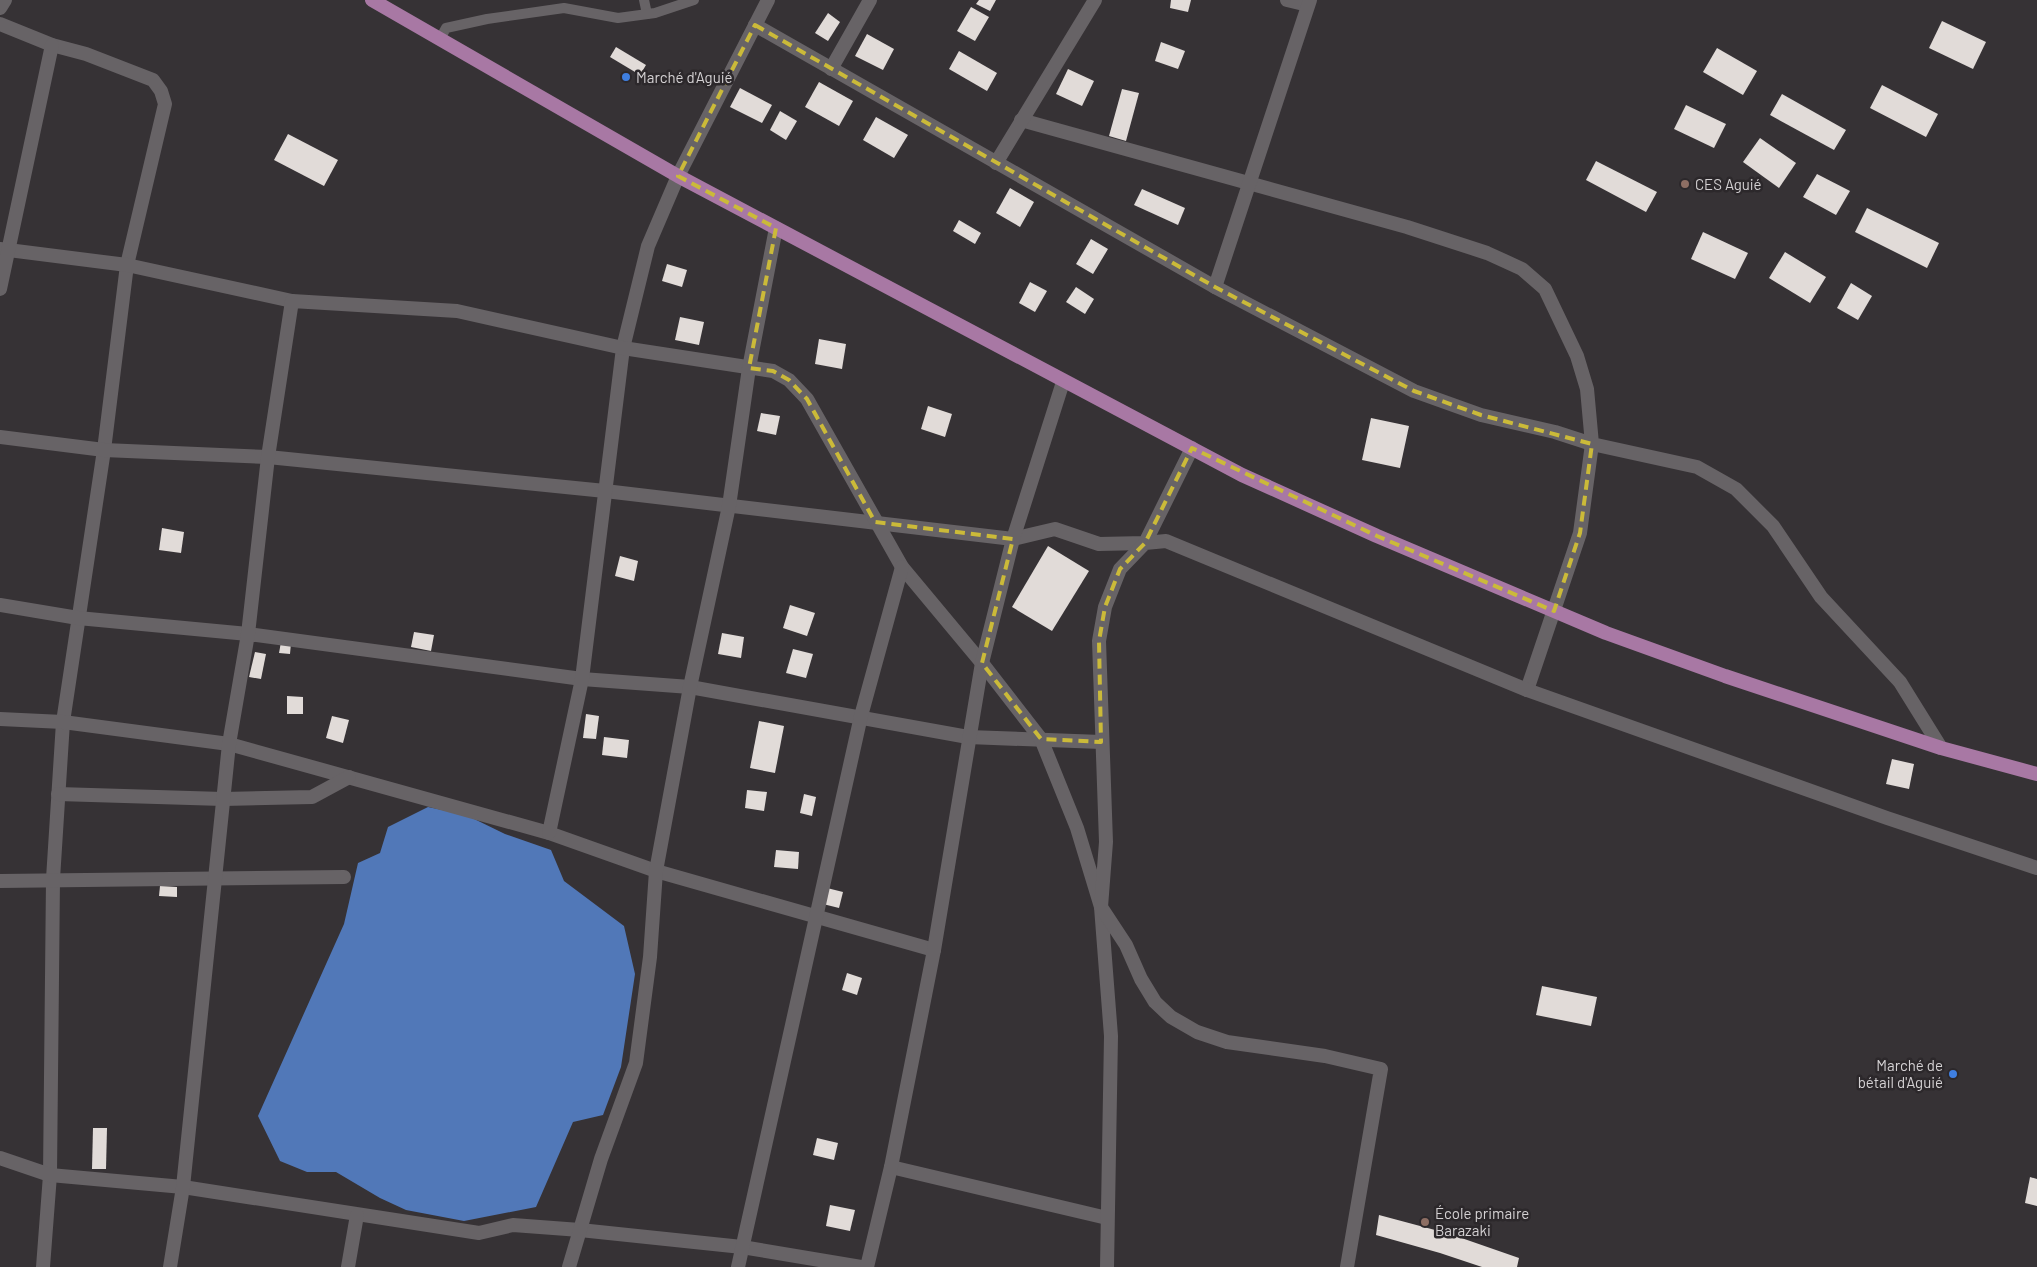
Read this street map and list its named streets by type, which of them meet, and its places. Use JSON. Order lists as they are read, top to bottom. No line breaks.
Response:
{"places":["Marché d'Aguié","CES Aguié","Marché de bétail d'Aguié","École primaire Barazaki"]}
